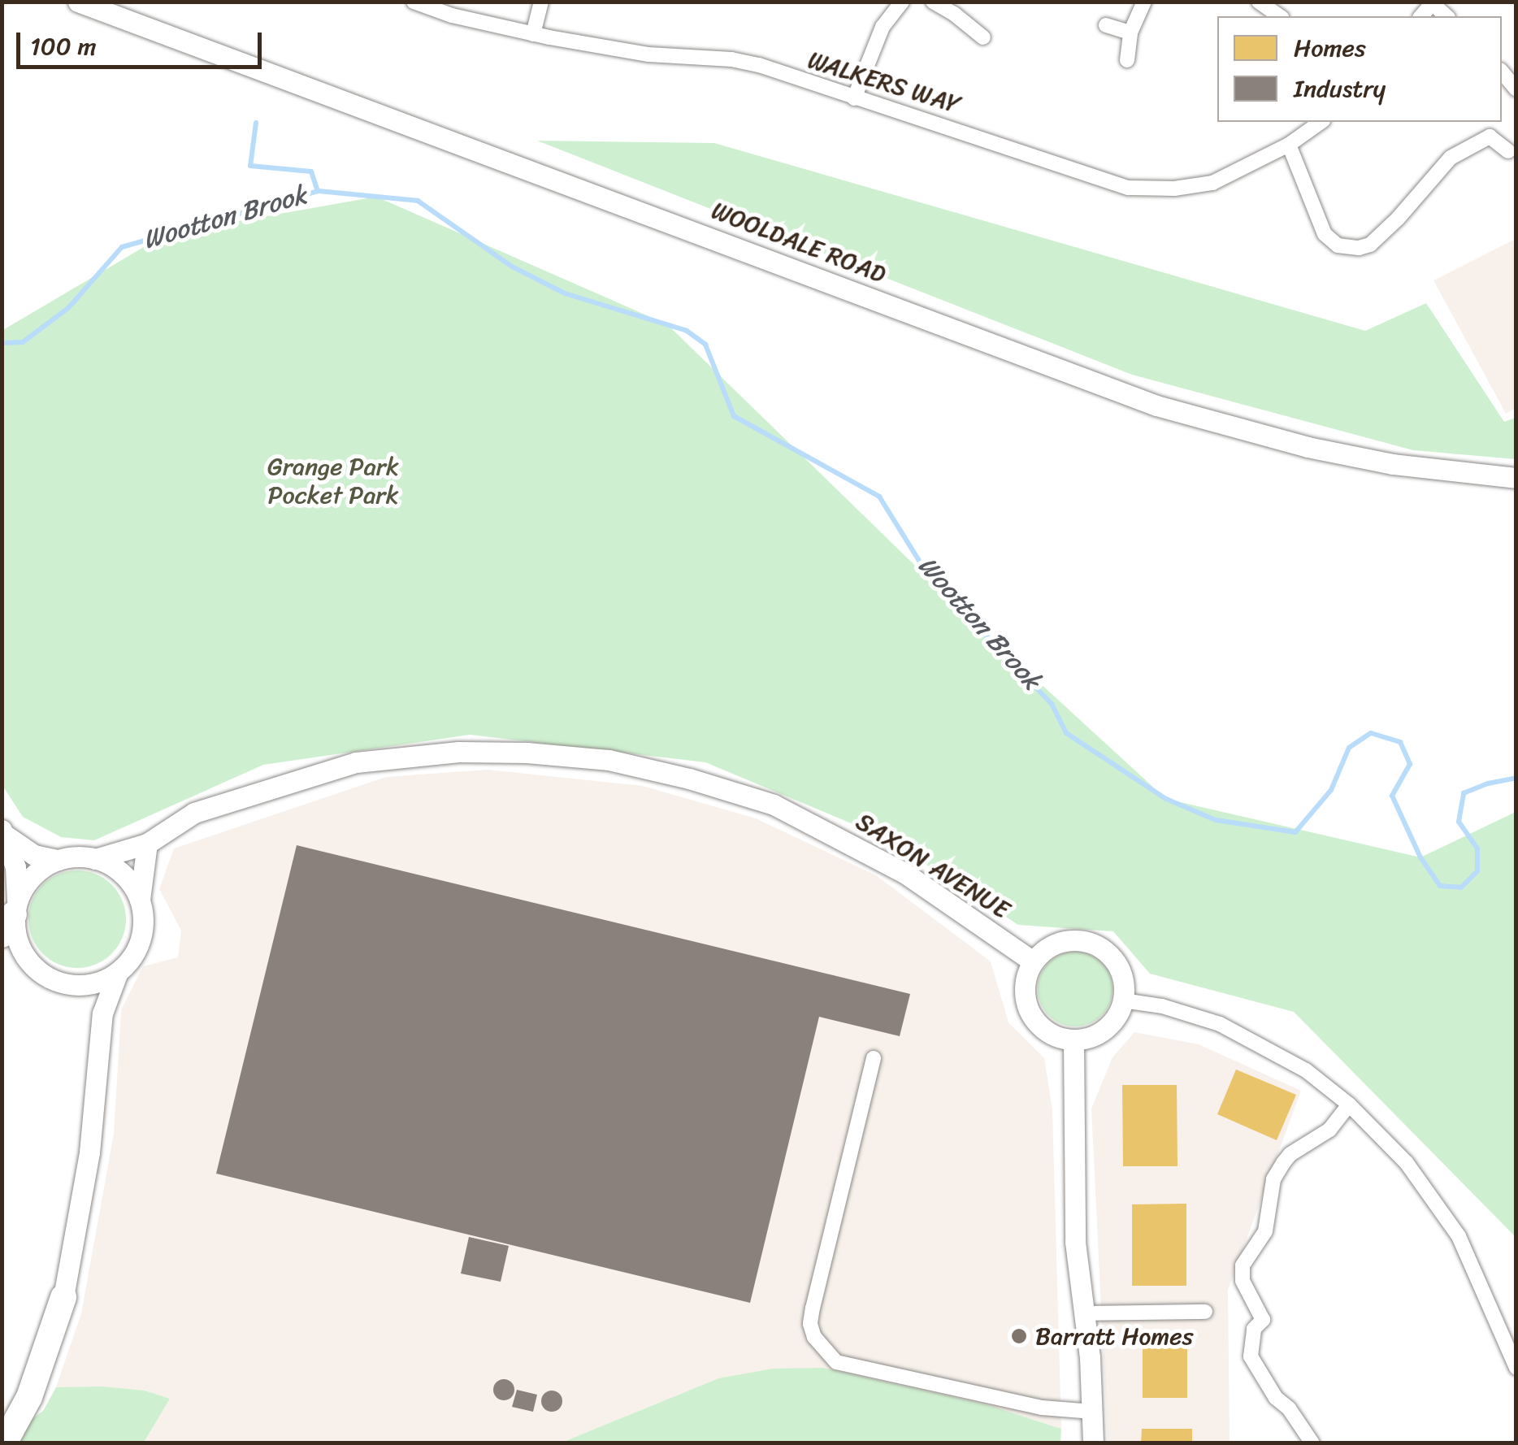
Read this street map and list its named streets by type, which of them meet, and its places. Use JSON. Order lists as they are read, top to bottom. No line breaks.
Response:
{"streets":{"street":["WALKERS WAY","WOOLDALE ROAD","SAXON AVENUE"]},"water":["Wootton Brook"],"parks":["Grange Park Pocket Park"],"places":["Barratt Homes"],"legend":["Homes","Industry"],"scale_bar":"100 m"}
